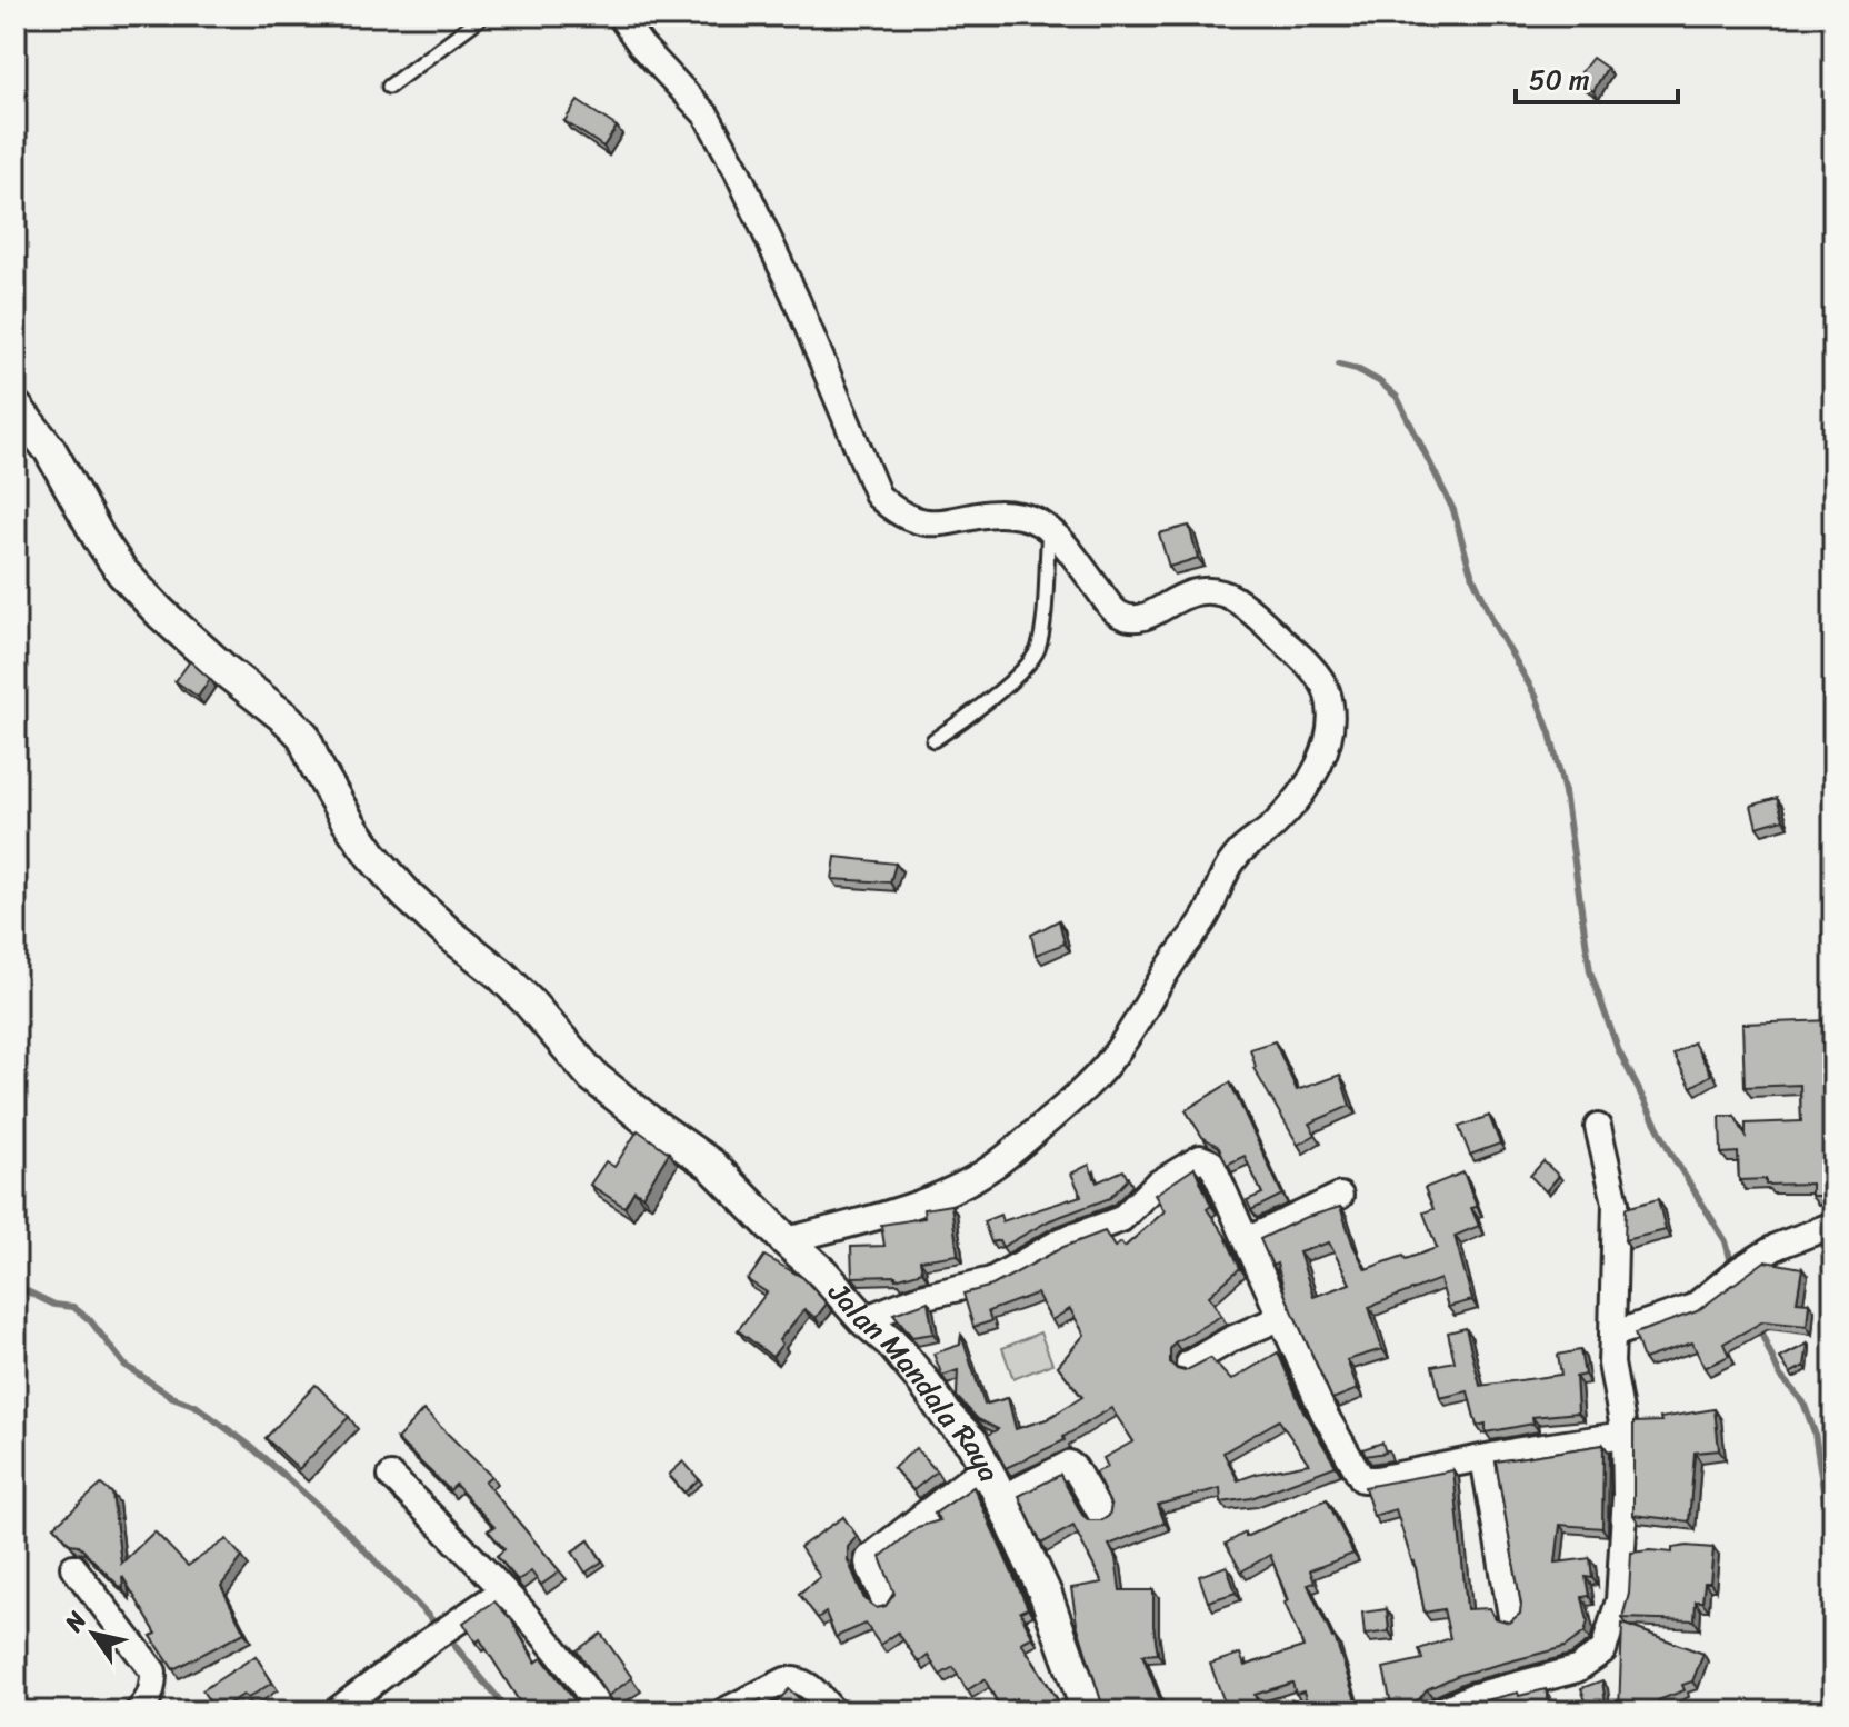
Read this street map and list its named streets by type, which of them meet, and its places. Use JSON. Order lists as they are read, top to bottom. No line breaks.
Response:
{"streets":{"street":["Jalan Mandala Raya"]},"scale_bar":"50 m","north":"top left"}
